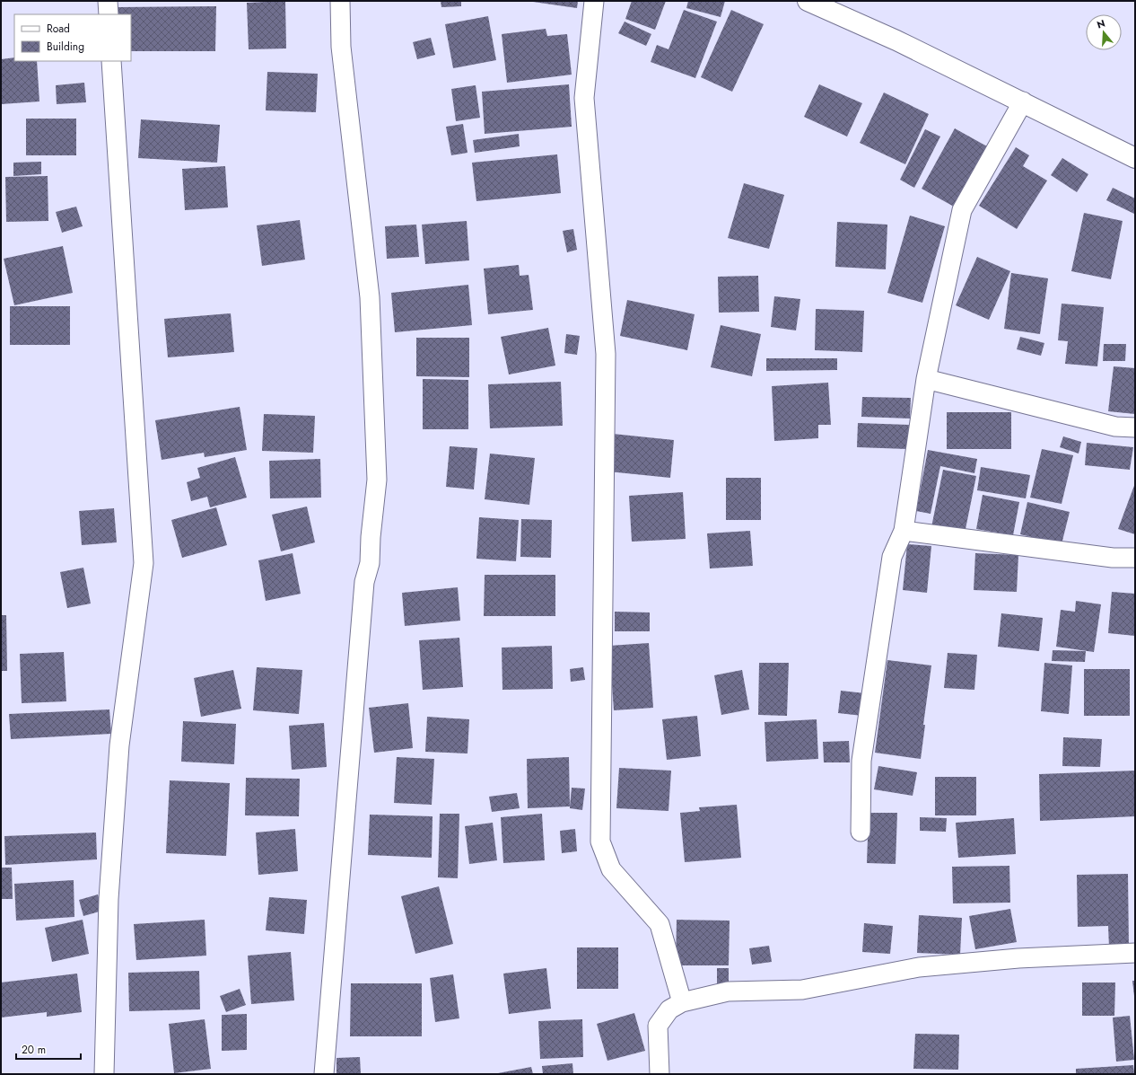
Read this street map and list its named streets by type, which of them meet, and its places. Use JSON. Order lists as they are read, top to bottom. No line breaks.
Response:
{"legend":["Road","Building"],"scale_bar":"20 m","north":"top"}
